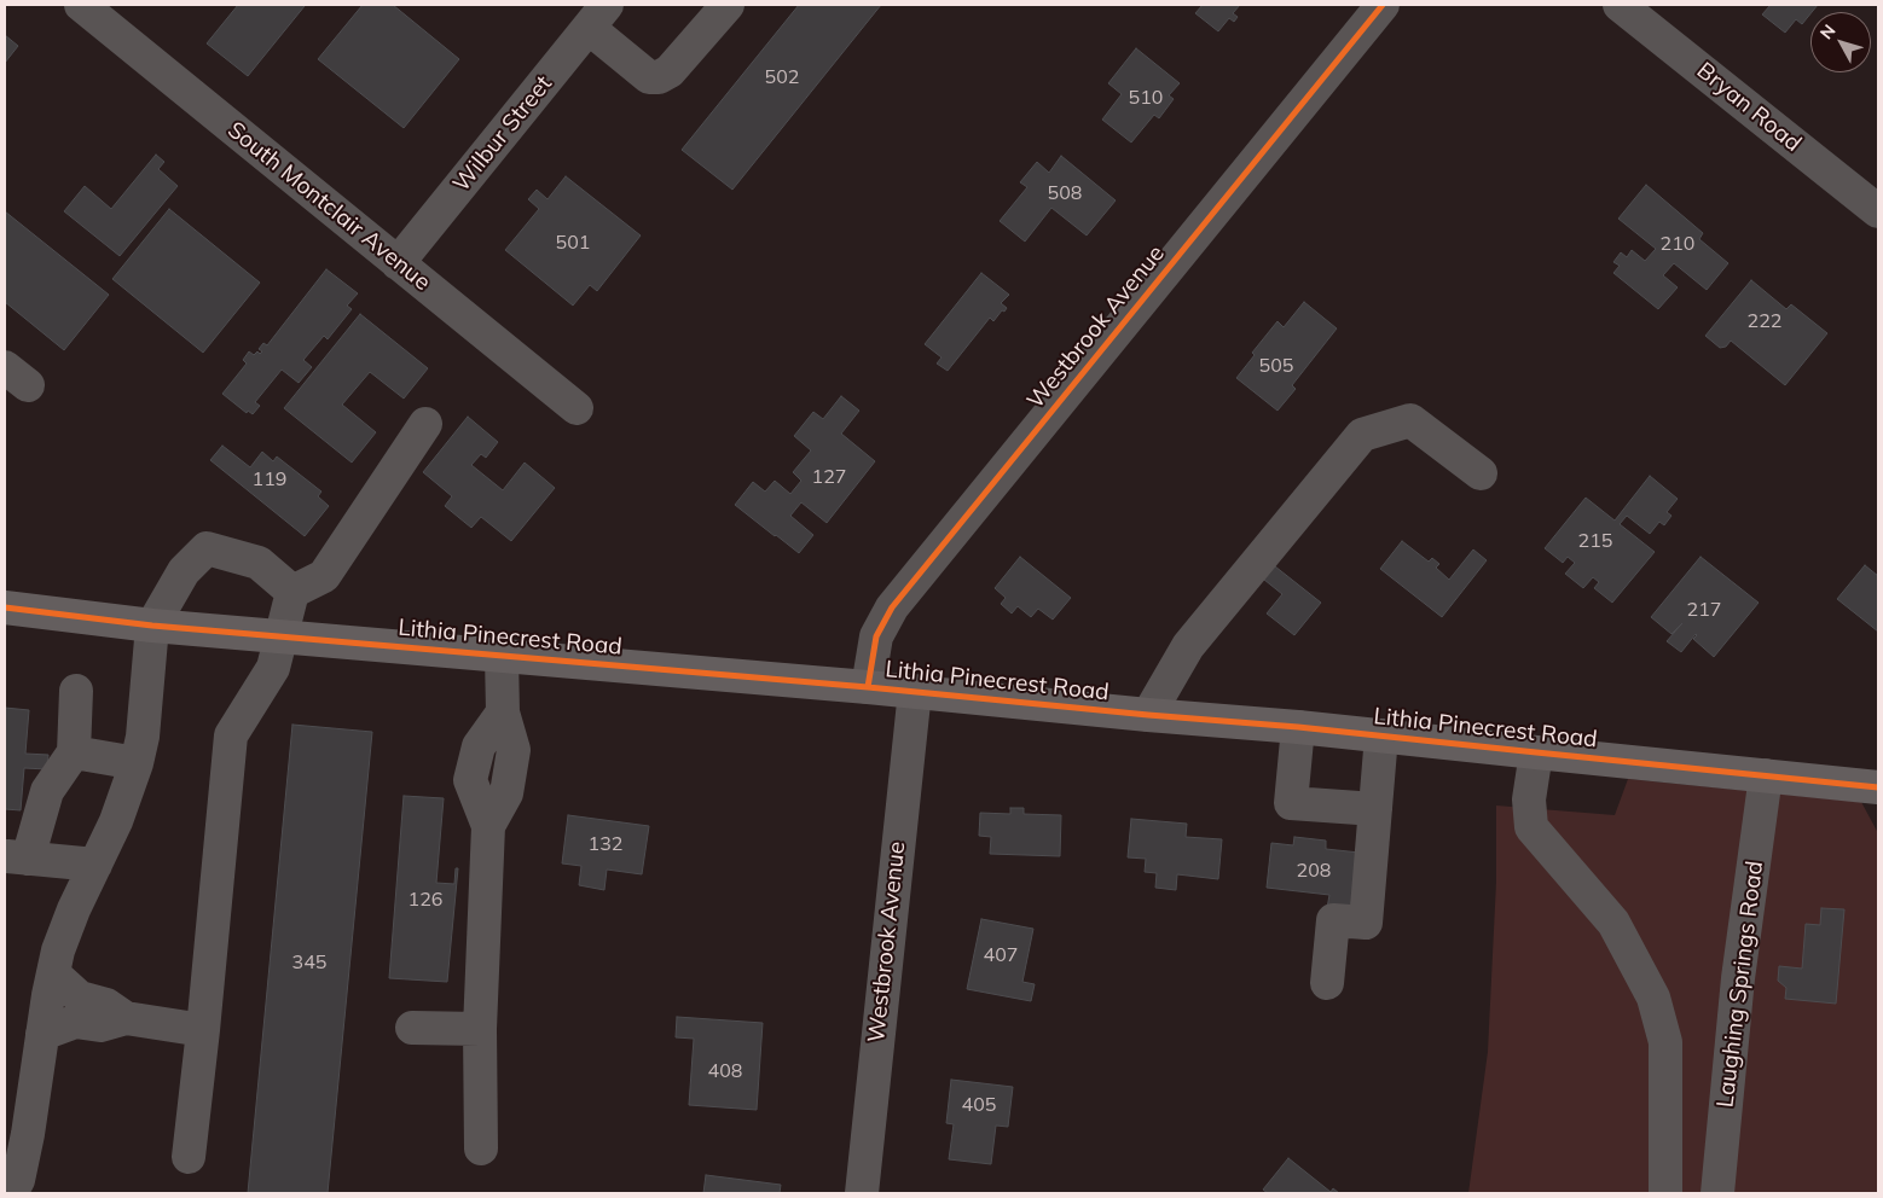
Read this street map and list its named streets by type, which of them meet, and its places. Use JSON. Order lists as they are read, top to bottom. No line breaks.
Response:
{"streets":{"main road":["Lithia Pinecrest Road"],"street":["Bryan Road","Wilbur Street","South Montclair Avenue","Westbrook Avenue","Laughing Springs Road"]},"crossings":[["Wilbur Street","South Montclair Avenue"],["Westbrook Avenue","Lithia Pinecrest Road"],["Lithia Pinecrest Road","Laughing Springs Road"]],"house_numbers":["502","510","508","501","210","222","505","127","119","215","217","132","208","126","407","345","408","405"],"north":"top left"}
